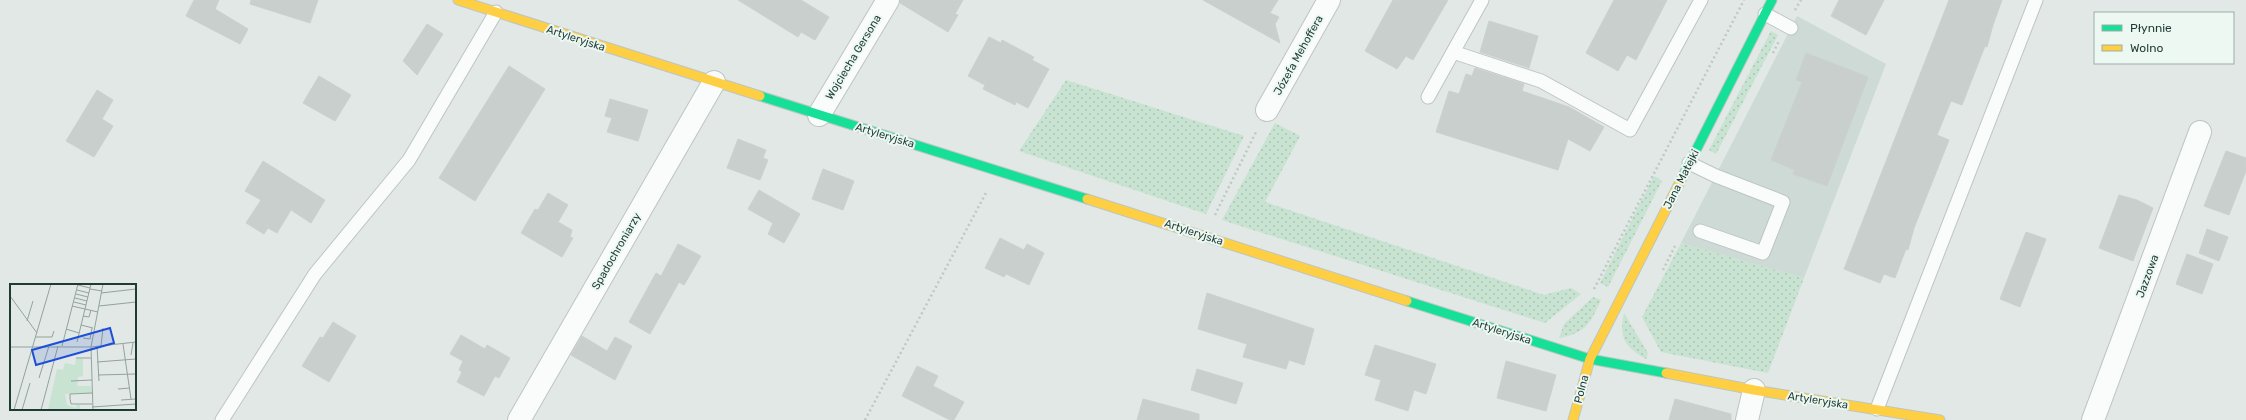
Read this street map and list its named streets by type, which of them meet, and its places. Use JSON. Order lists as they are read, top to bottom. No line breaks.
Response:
{"streets":{"street":["Artyleryjska","Józefa Mehoffera","Wojciecha Gersona","Jana Matejki","Spadochroniarzy","Jazzowa","Polna"]},"crossings":[["Artyleryjska","Wojciecha Gersona"],["Artyleryjska","Jana Matejki"],["Artyleryjska","Spadochroniarzy"],["Artyleryjska","Polna"],["Jana Matejki","Polna"]],"legend":["Płynnie","Wolno"]}
